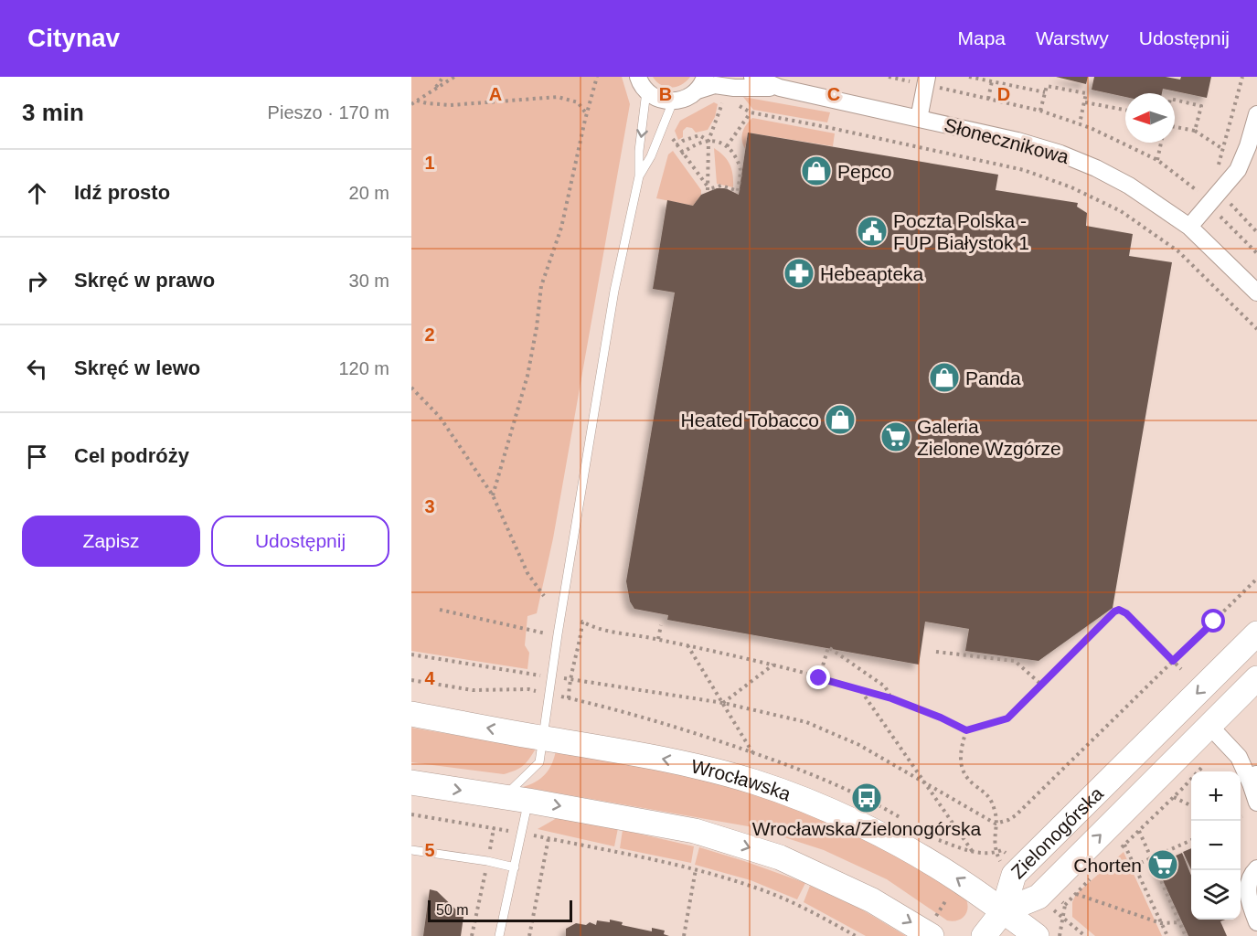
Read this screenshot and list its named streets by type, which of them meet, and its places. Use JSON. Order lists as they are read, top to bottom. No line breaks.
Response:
{"streets":{"main road":["Wrocławska","Zielonogórska"],"street":["Słonecznikowa"]},"crossings":[["Wrocławska","Zielonogórska"]],"places":{"shop":["Pepco","Panda","Heated Tobacco"],"public building":["Poczta Polska - FUP Białystok 1"],"pharmacy":["Hebeapteka"],"supermarket":["Galeria Zielone Wzgórze","Chorten"],"bus stop":["Wrocławska/Zielonogórska"]},"scale_bar":"50 m","north":"left","page":{"header":"Citynav","nav":["Mapa","Warstwy","Udostępnij"],"heading":["3 min","Pieszo · 170 m"],"list":[["Idź prosto","20 m"],["Skręć w prawo","30 m"],["Skręć w lewo","120 m"],"Cel podróży"],"buttons":["Zapisz","Udostępnij"],"map_buttons":["+","−"],"scale":"50 m"},"grid":{"columns":["A","B","C","D"],"rows":["1","2","3","4","5"]}}
